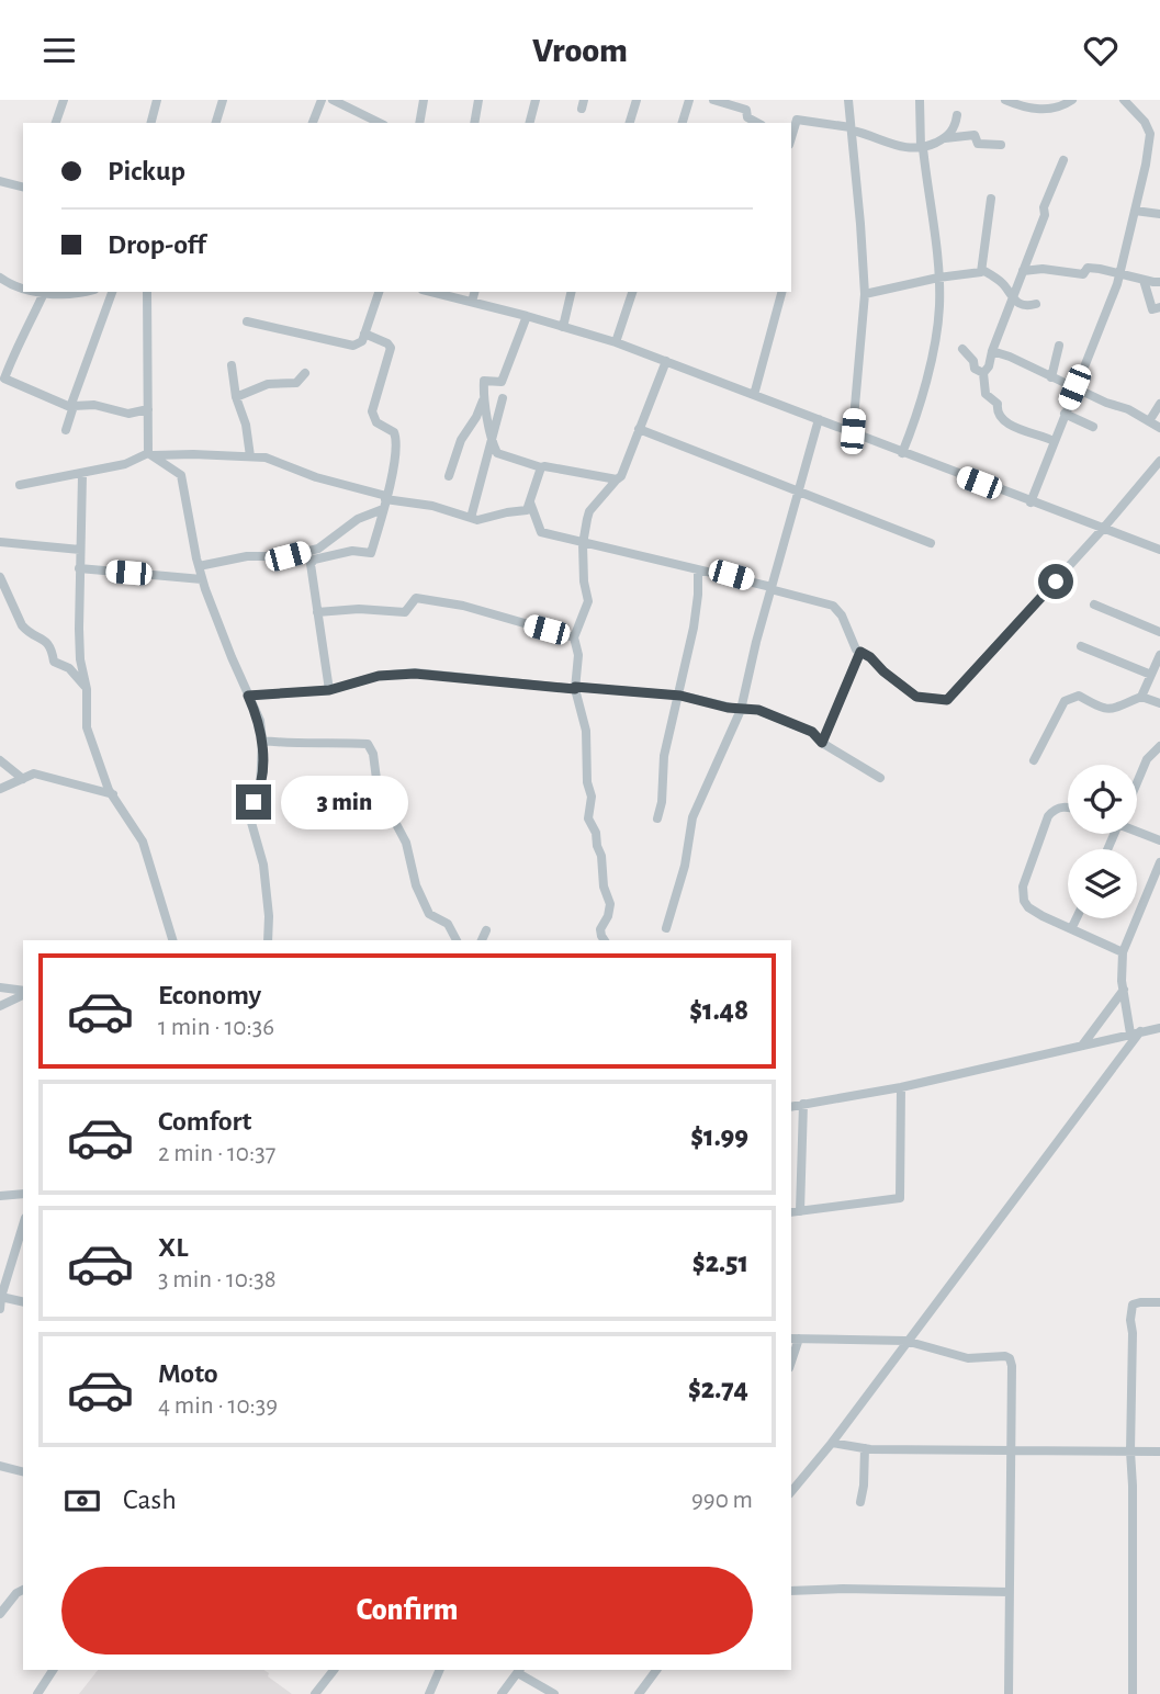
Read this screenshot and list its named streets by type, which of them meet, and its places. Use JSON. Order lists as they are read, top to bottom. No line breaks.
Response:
{"page":{"header":"Vroom","banner":["Pickup","Drop-off"],"bubble":"3 min","list":[{"name":"Economy","note":"1 min · 10:36","value":"$1.48"},{"name":"Comfort","note":"2 min · 10:37","value":"$1.99"},{"name":"XL","note":"3 min · 10:38","value":"$2.51"},{"name":"Moto","note":"4 min · 10:39","value":"$2.74"}],"pay":["Cash","990 m"],"buttons":"Confirm"}}
